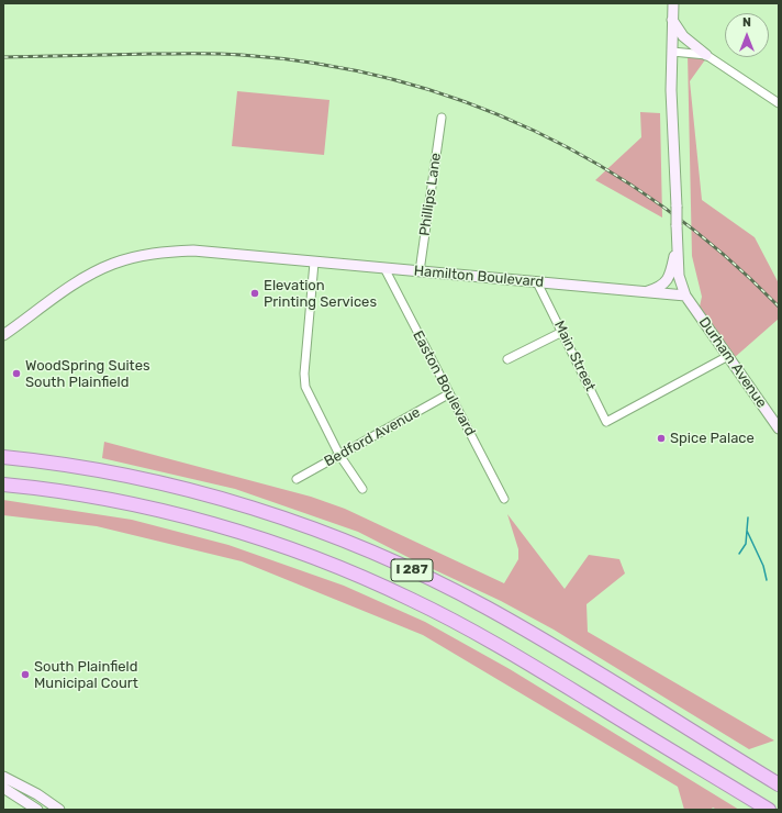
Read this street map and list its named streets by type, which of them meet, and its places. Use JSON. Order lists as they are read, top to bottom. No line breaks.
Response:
{"streets":{"highway":["I 287"],"street":["Phillips Lane","Hamilton Boulevard","Main Street","Durham Avenue","Easton Boulevard","Bedford Avenue"]},"crossings":[["Phillips Lane","Hamilton Boulevard"],["Hamilton Boulevard","Main Street"],["Hamilton Boulevard","Durham Avenue"],["Hamilton Boulevard","Easton Boulevard"],["Main Street","Durham Avenue"],["Easton Boulevard","Bedford Avenue"]],"places":["Elevation Printing Services","WoodSpring Suites South Plainfield","Spice Palace","South Plainfield Municipal Court"],"north":"top"}
